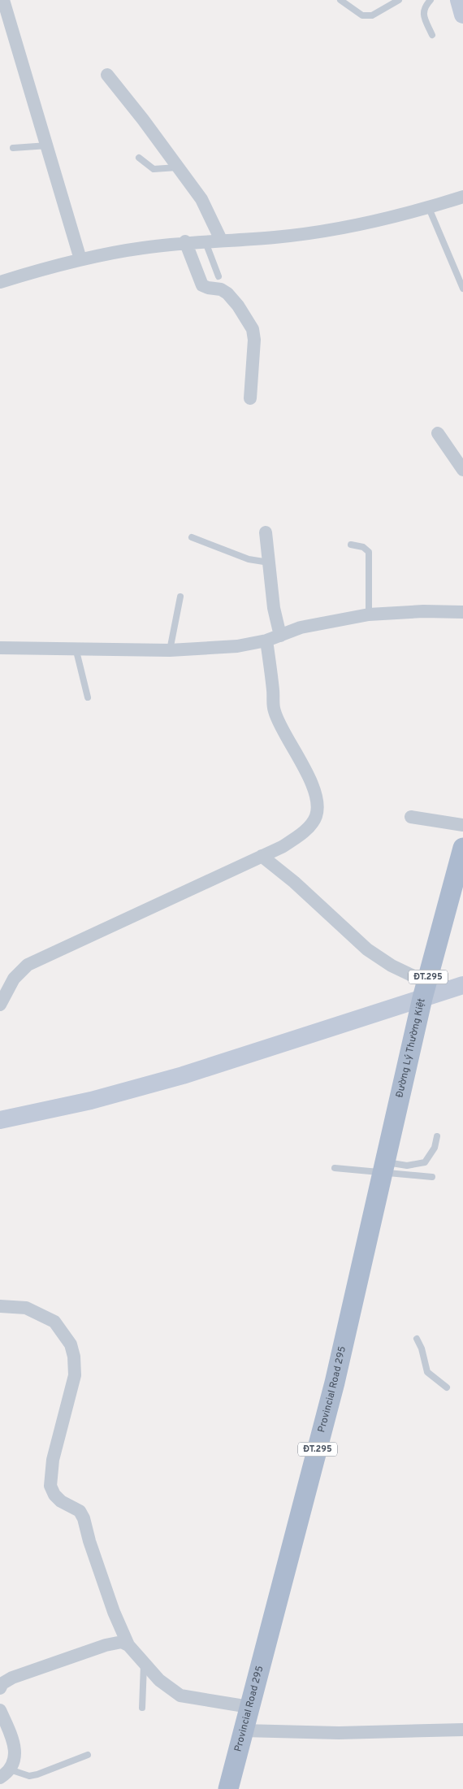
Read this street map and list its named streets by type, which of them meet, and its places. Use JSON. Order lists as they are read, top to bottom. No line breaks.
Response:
{"streets":{"main road":["ĐT.295","Đường Lý Thường Kiệt","Provincial Road 295"]},"crossings":[["Đường Lý Thường Kiệt","Provincial Road 295"]]}
